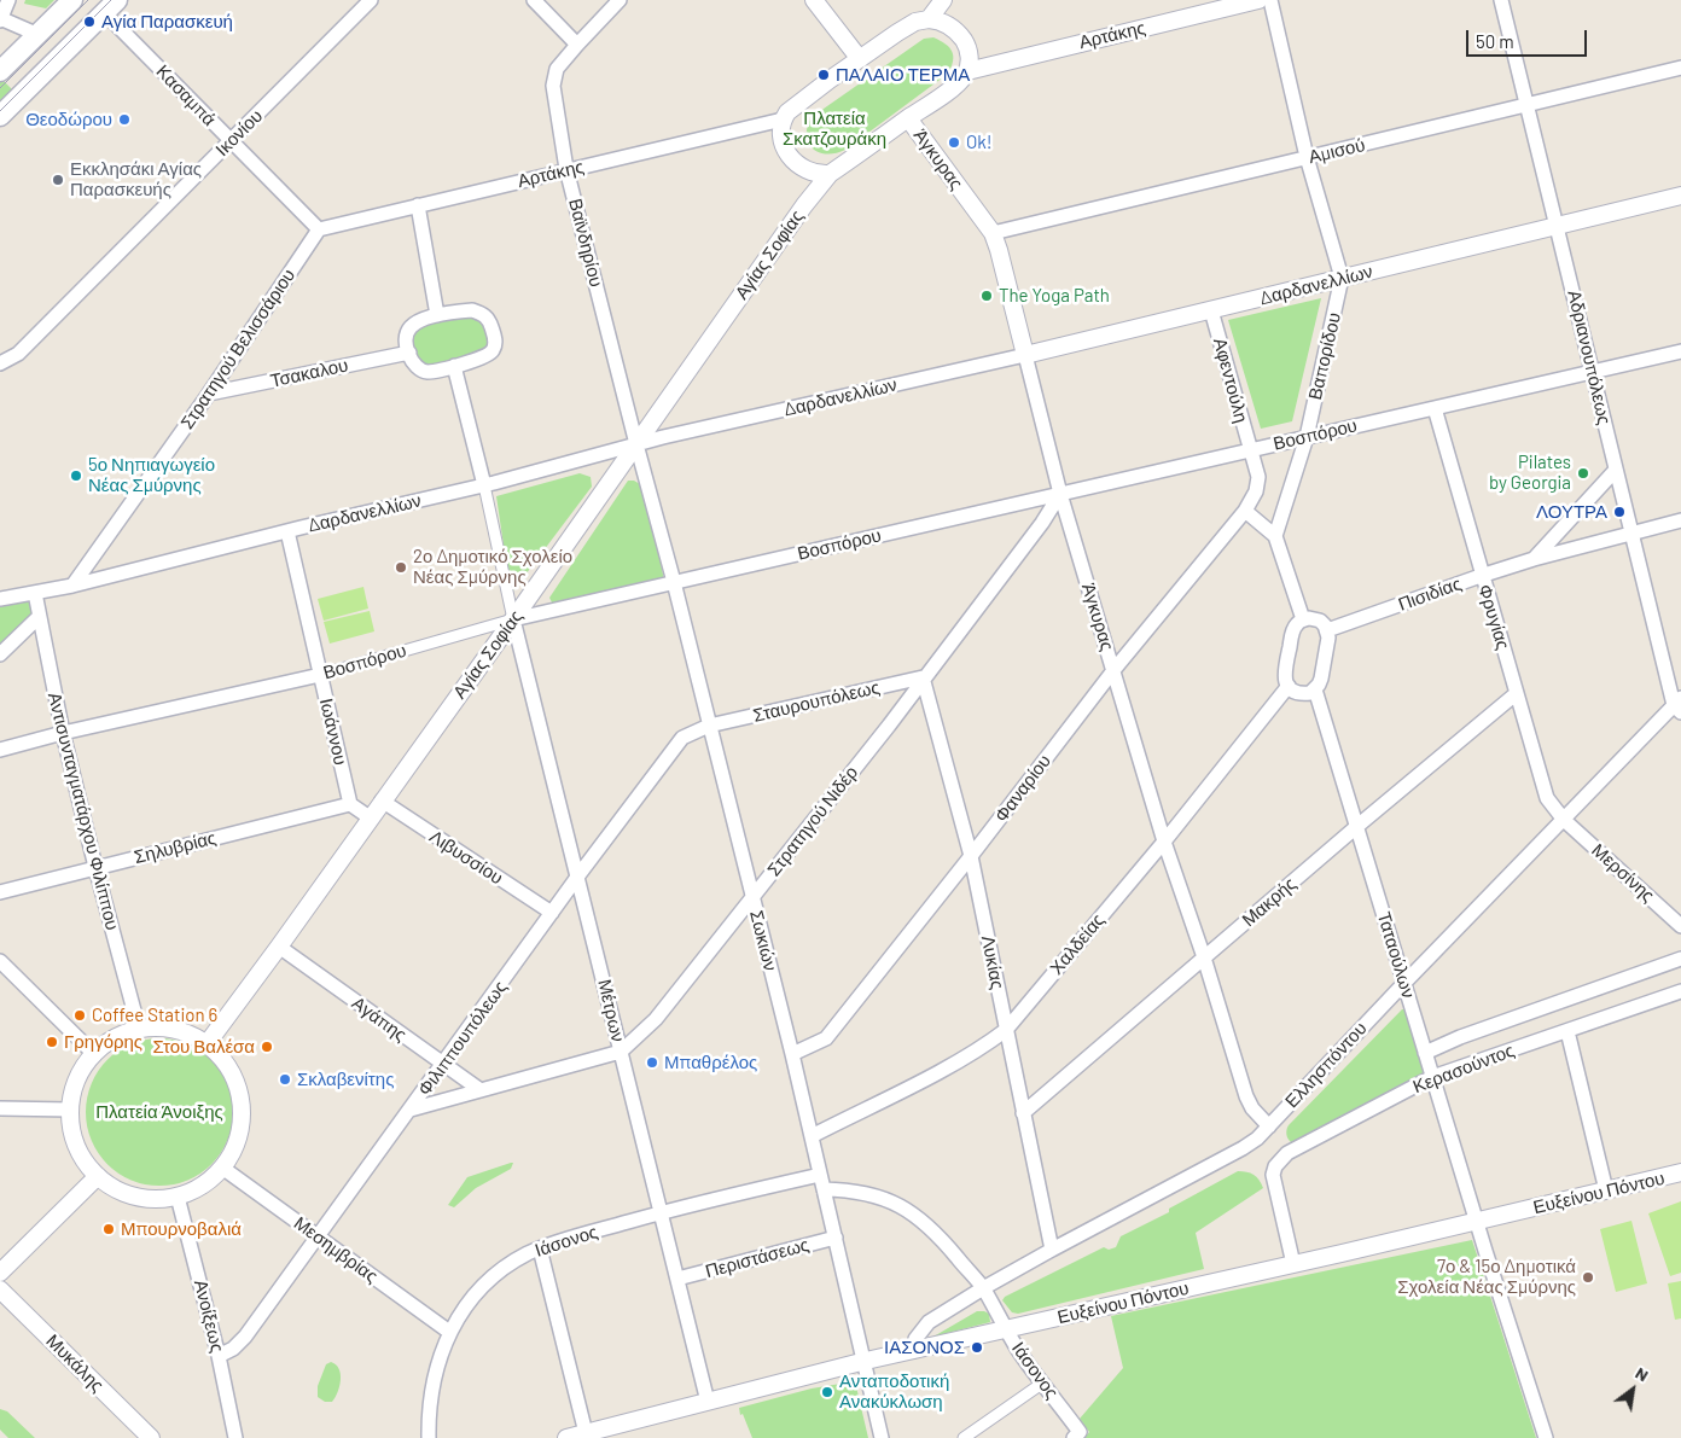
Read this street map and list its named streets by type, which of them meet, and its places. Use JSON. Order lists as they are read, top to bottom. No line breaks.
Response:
{"streets":{"street":["Αρτάκης","Κασαμπά","Ικονίου","Αμισού","Άγκυρας","Βαϊνδηρίου","Αγίας Σοφίας","Δαρδανελλίων","Στρατηγού Βελισσάριου","Βαπορίδου","Αδριανουπόλεως","Τσακαλου","Αφεντούλη","Βοσπόρου","Πισιδίας","Φρυγίας","Σταυρουπόλεως","Ιωάννου","Φαναρίου","Αντισυνταγματάρχου Φιλίππου","Στρατηγού Νιδέρ","Σηλυβρίας","Λιβυσσίου","Μερσίνης","Μακρής","Σωκιών","Χαλδείας","Ταταούλων","Λυκίας","Μέτρων","Αγάπης","Φιλιππουπόλεως","Ελλησπόντου","Κερασούντος","Ευξείνου Πόντου","Ιάσονος","Μεσημβρίας","Περιστάσεως","Ανοίξεως","Μυκάλης"]},"crossings":[["Αρτάκης","Κασαμπά"],["Αρτάκης","Βαϊνδηρίου"],["Αρτάκης","Αγίας Σοφίας"],["Αρτάκης","Στρατηγού Βελισσάριου"],["Κασαμπά","Ικονίου"],["Κασαμπά","Στρατηγού Βελισσάριου"],["Αμισού","Άγκυρας"],["Αμισού","Βαπορίδου"],["Αμισού","Αδριανουπόλεως"],["Άγκυρας","Αγίας Σοφίας"],["Άγκυρας","Δαρδανελλίων"],["Άγκυρας","Βοσπόρου"],["Άγκυρας","Φαναρίου"],["Άγκυρας","Στρατηγού Νιδέρ"],["Άγκυρας","Μακρής"],["Άγκυρας","Χαλδείας"],["Άγκυρας","Ελλησπόντου"],["Βαϊνδηρίου","Αγίας Σοφίας"],["Βαϊνδηρίου","Δαρδανελλίων"],["Βαϊνδηρίου","Σωκιών"],["Αγίας Σοφίας","Δαρδανελλίων"],["Αγίας Σοφίας","Βοσπόρου"],["Αγίας Σοφίας","Αντισυνταγματάρχου Φιλίππου"],["Αγίας Σοφίας","Λιβυσσίου"],["Αγίας Σοφίας","Σωκιών"],["Αγίας Σοφίας","Μέτρων"],["Αγίας Σοφίας","Αγάπης"],["Αγίας Σοφίας","Μεσημβρίας"],["Αγίας Σοφίας","Ανοίξεως"],["Δαρδανελλίων","Στρατηγού Βελισσάριου"],["Δαρδανελλίων","Βαπορίδου"],["Δαρδανελλίων","Αδριανουπόλεως"],["Δαρδανελλίων","Αφεντούλη"],["Δαρδανελλίων","Ιωάννου"],["Δαρδανελλίων","Αντισυνταγματάρχου Φιλίππου"],["Δαρδανελλίων","Σωκιών"],["Στρατηγού Βελισσάριου","Τσακαλου"],["Βαπορίδου","Βοσπόρου"],["Αδριανουπόλεως","Βοσπόρου"],["Αδριανουπόλεως","Πισιδίας"],["Αδριανουπόλεως","Ελλησπόντου"],["Αφεντούλη","Βοσπόρου"],["Βοσπόρου","Φρυγίας"],["Βοσπόρου","Ιωάννου"],["Βοσπόρου","Αντισυνταγματάρχου Φιλίππου"],["Βοσπόρου","Στρατηγού Νιδέρ"],["Βοσπόρου","Σωκιών"],["Βοσπόρου","Μέτρων"],["Πισιδίας","Φρυγίας"],["Φρυγίας","Μερσίνης"],["Φρυγίας","Μακρής"],["Φρυγίας","Ελλησπόντου"],["Σταυρουπόλεως","Στρατηγού Νιδέρ"],["Σταυρουπόλεως","Σωκιών"],["Σταυρουπόλεως","Λυκίας"],["Σταυρουπόλεως","Φιλιππουπόλεως"],["Ιωάννου","Σηλυβρίας"],["Φαναρίου","Σωκιών"],["Φαναρίου","Λυκίας"],["Αντισυνταγματάρχου Φιλίππου","Σηλυβρίας"],["Αντισυνταγματάρχου Φιλίππου","Μεσημβρίας"],["Αντισυνταγματάρχου Φιλίππου","Ανοίξεως"],["Στρατηγού Νιδέρ","Σωκιών"],["Στρατηγού Νιδέρ","Λυκίας"],["Στρατηγού Νιδέρ","Μέτρων"],["Στρατηγού Νιδέρ","Αγάπης"],["Στρατηγού Νιδέρ","Φιλιππουπόλεως"],["Λιβυσσίου","Φιλιππουπόλεως"],["Μερσίνης","Ελλησπόντου"],["Μακρής","Ταταούλων"],["Μακρής","Λυκίας"],["Σωκιών","Χαλδείας"],["Σωκιών","Φιλιππουπόλεως"],["Σωκιών","Ευξείνου Πόντου"],["Σωκιών","Ιάσονος"],["Σωκιών","Περιστάσεως"],["Χαλδείας","Λυκίας"],["Ταταούλων","Ελλησπόντου"],["Ταταούλων","Κερασούντος"],["Ταταούλων","Ευξείνου Πόντου"],["Λυκίας","Ελλησπόντου"],["Μέτρων","Φιλιππουπόλεως"],["Μέτρων","Ευξείνου Πόντου"],["Μέτρων","Ιάσονος"],["Μέτρων","Περιστάσεως"],["Αγάπης","Φιλιππουπόλεως"],["Φιλιππουπόλεως","Μεσημβρίας"],["Φιλιππουπόλεως","Ανοίξεως"],["Ελλησπόντου","Ευξείνου Πόντου"],["Ελλησπόντου","Ιάσονος"],["Κερασούντος","Ευξείνου Πόντου"],["Ευξείνου Πόντου","Ιάσονος"],["Ιάσονος","Μεσημβρίας"],["Μεσημβρίας","Ανοίξεως"]],"parks":["Πλατεία Σκατζουράκη","Πλατεία Άνοιξης"],"places":["Αγία Παρασκευή","ΠΑΛΑΙΟ ΤΕΡΜΑ","Θεοδώρου","Ok!","Εκκλησάκι Αγίας Παρασκευής","The Yoga Path","Pilates by Georgia","5ο Νηπιαγωγείο Νέας Σμύρνης","ΛΟΥΤΡΑ","2ο Δημοτικό Σχολείο Νέας Σμύρνης","Coffee Station 6","Γρηγόρης","Στου Βαλέσα","Μπαθρέλος","Σκλαβενίτης","Μπουρνοβαλιά","7ο & 15ο Δημοτικά Σχολεία Νέας Σμύρνης","ΙΑΣΟΝΟΣ","Ανταποδοτική Ανακύκλωση"],"scale_bar":"50 m","north":"top right"}
